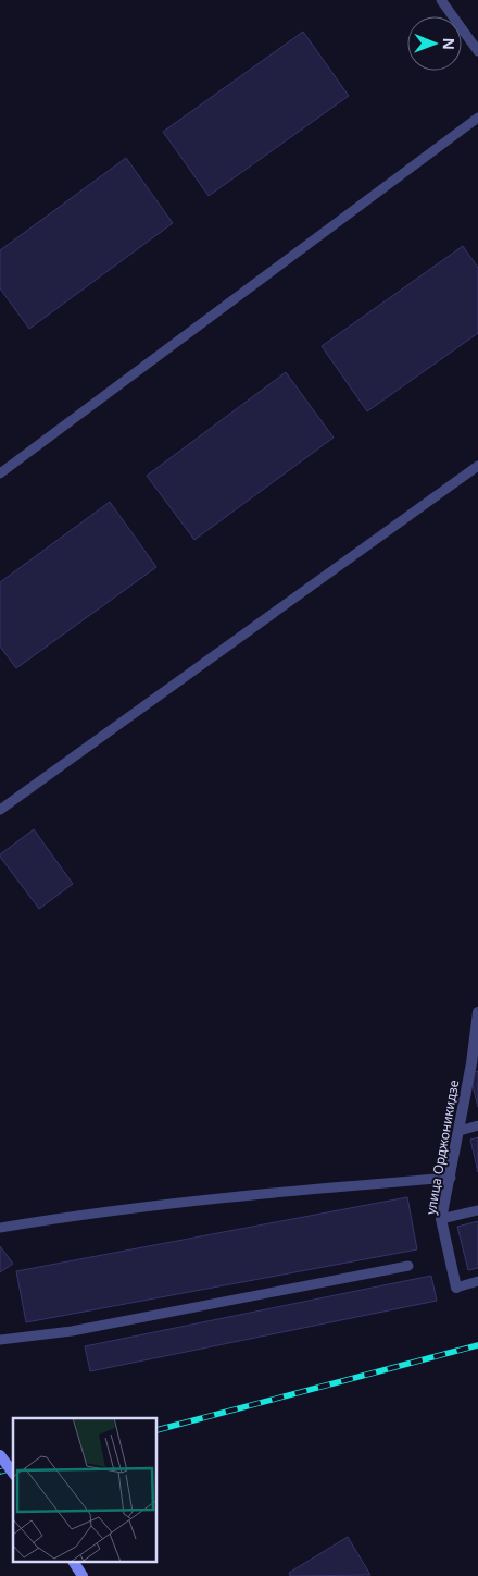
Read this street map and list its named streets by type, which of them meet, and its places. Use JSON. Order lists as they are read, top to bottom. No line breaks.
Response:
{"streets":{"street":["улица Орджоникидзе"]},"north":"right"}
